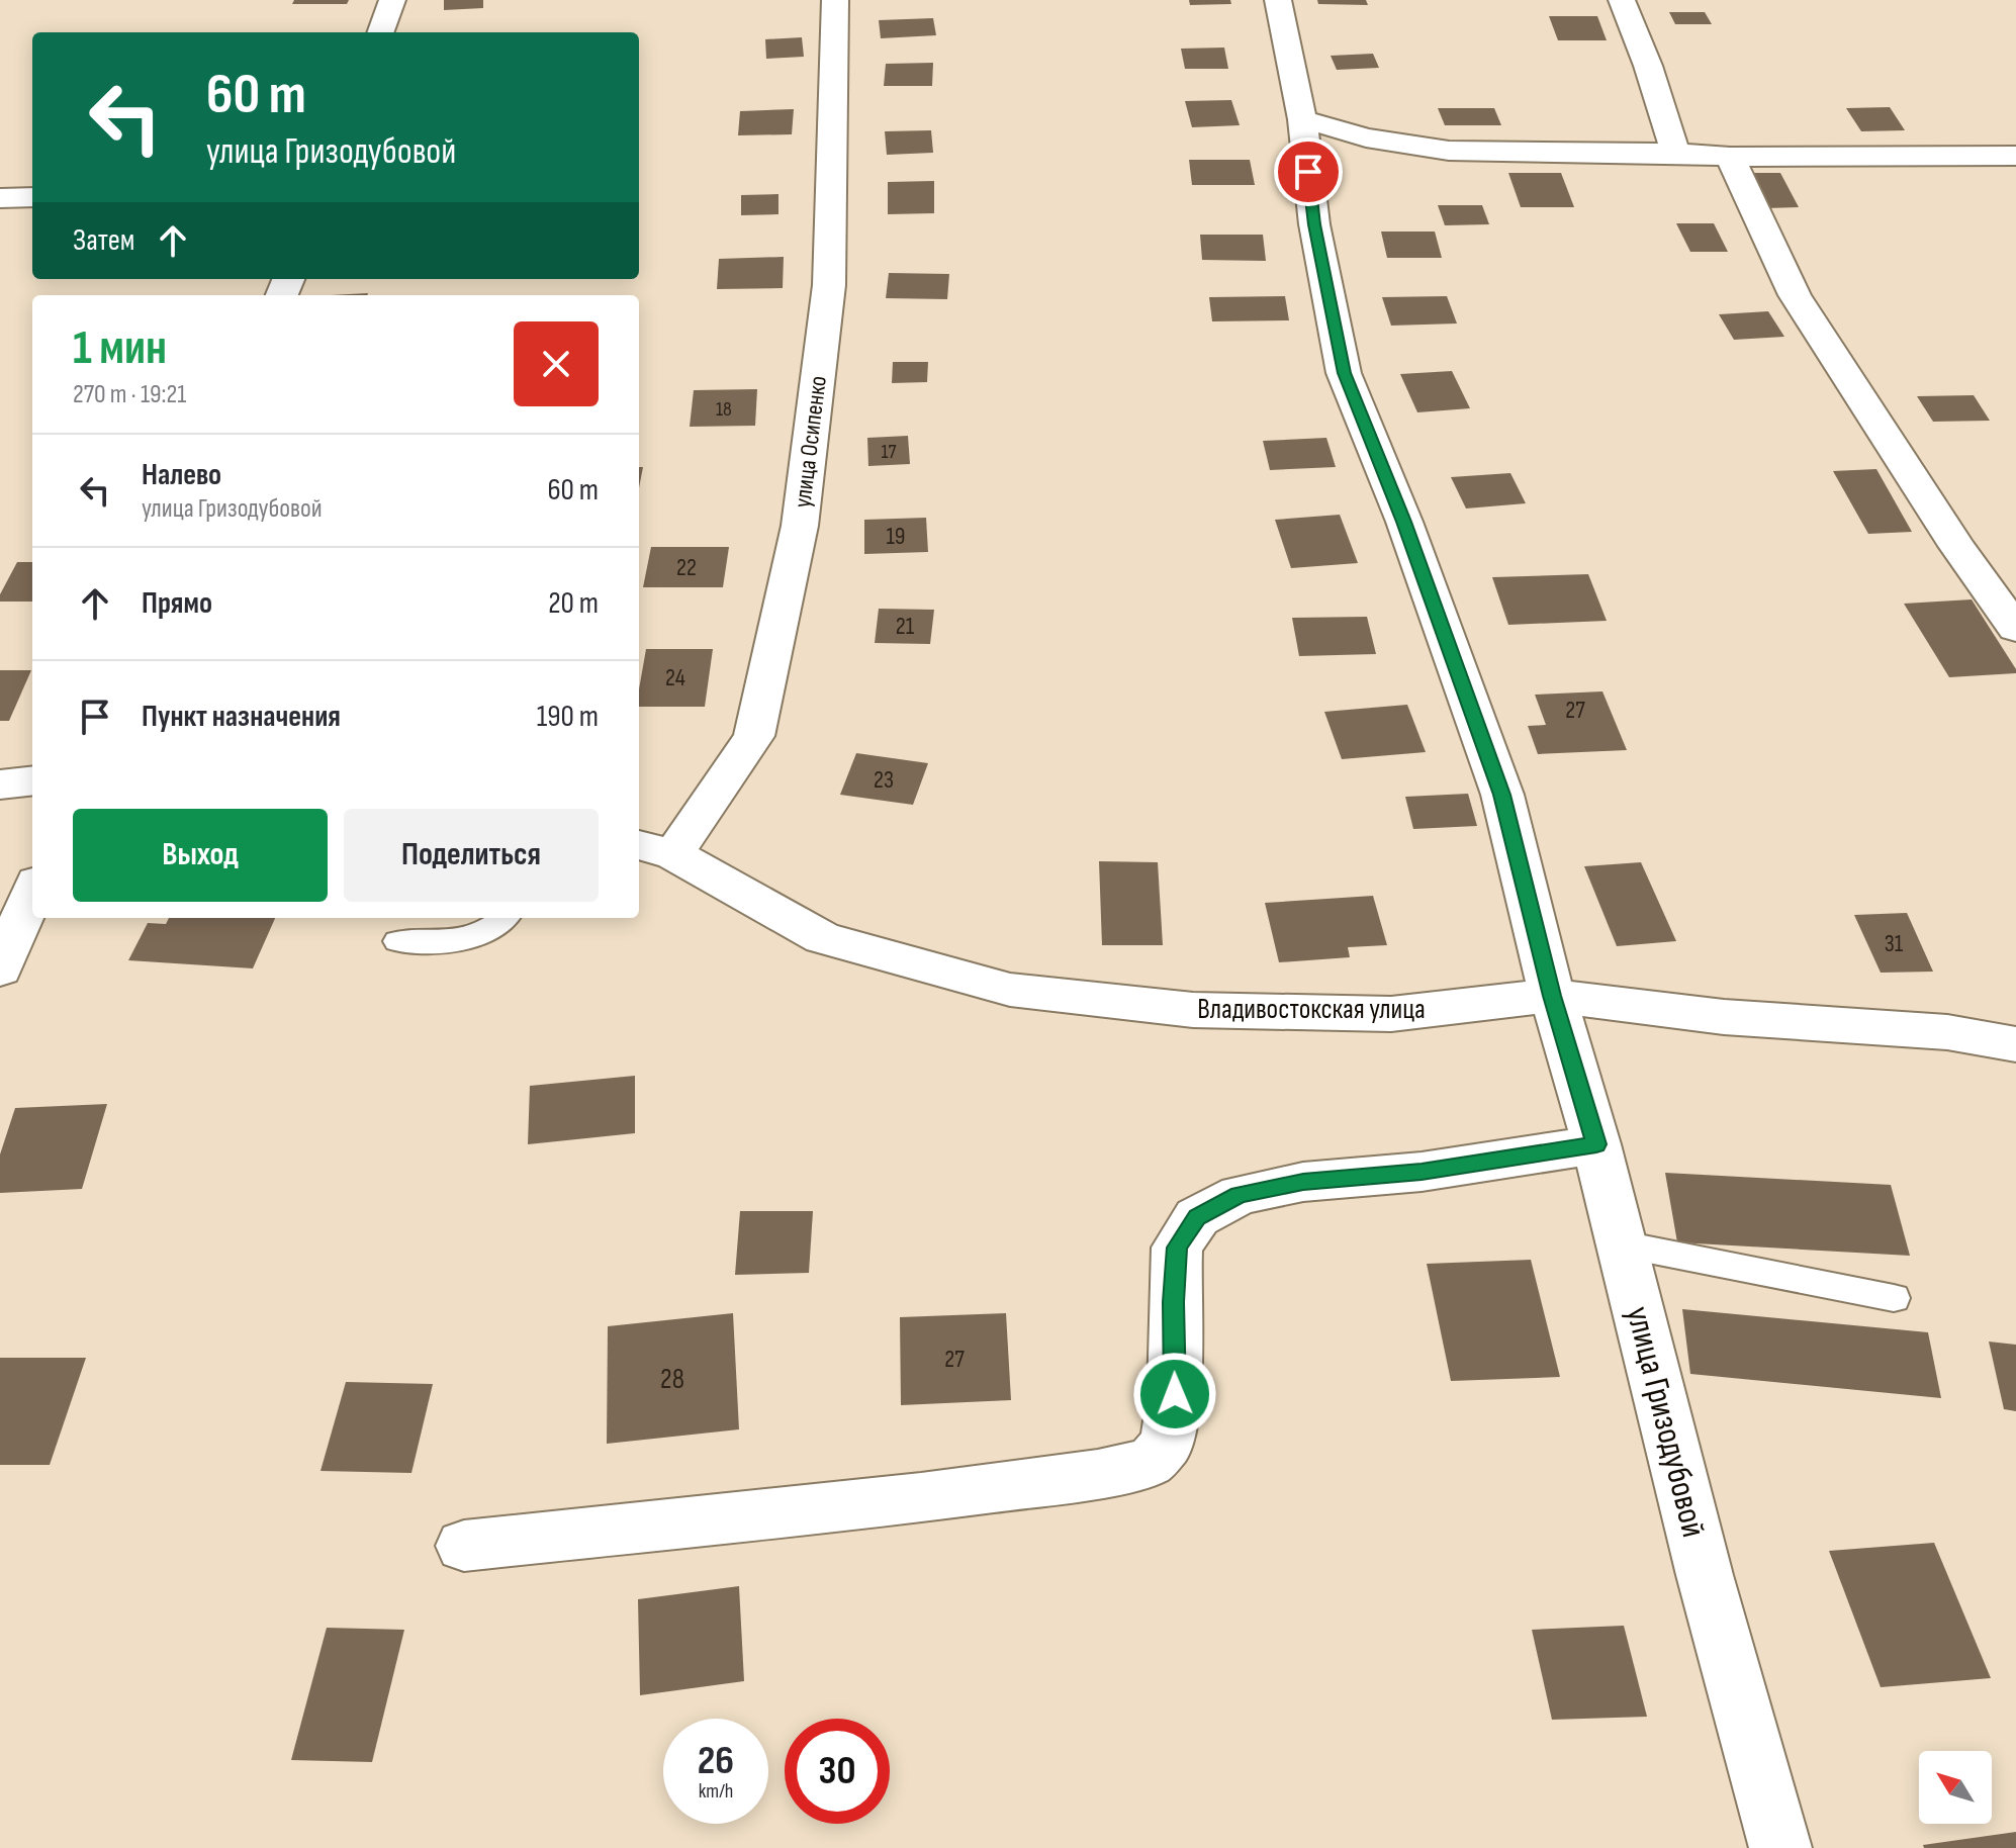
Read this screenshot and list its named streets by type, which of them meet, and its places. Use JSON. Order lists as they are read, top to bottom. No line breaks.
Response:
{"streets":{"street":["улица Осипенко","Владивостокская улица","улица Гризодубовой"]},"crossings":[["улица Осипенко","Владивостокская улица"],["Владивостокская улица","улица Гризодубовой"]],"house_numbers":["18","17","19","22","21","24","27","23","31","27","28"],"north":"top left","page":{"turn":["60 m","улица Гризодубовой"],"then":"Затем","heading":["1 мин","270 m · 19:21"],"list":[{"name":"Налево","note":"улица Гризодубовой","value":"60 m"},{"name":"Прямо","value":"20 m"},{"name":"Пункт назначения","value":"190 m"}],"buttons":["Выход","Поделиться"],"speed":"26 km/h","limit":"30"}}
